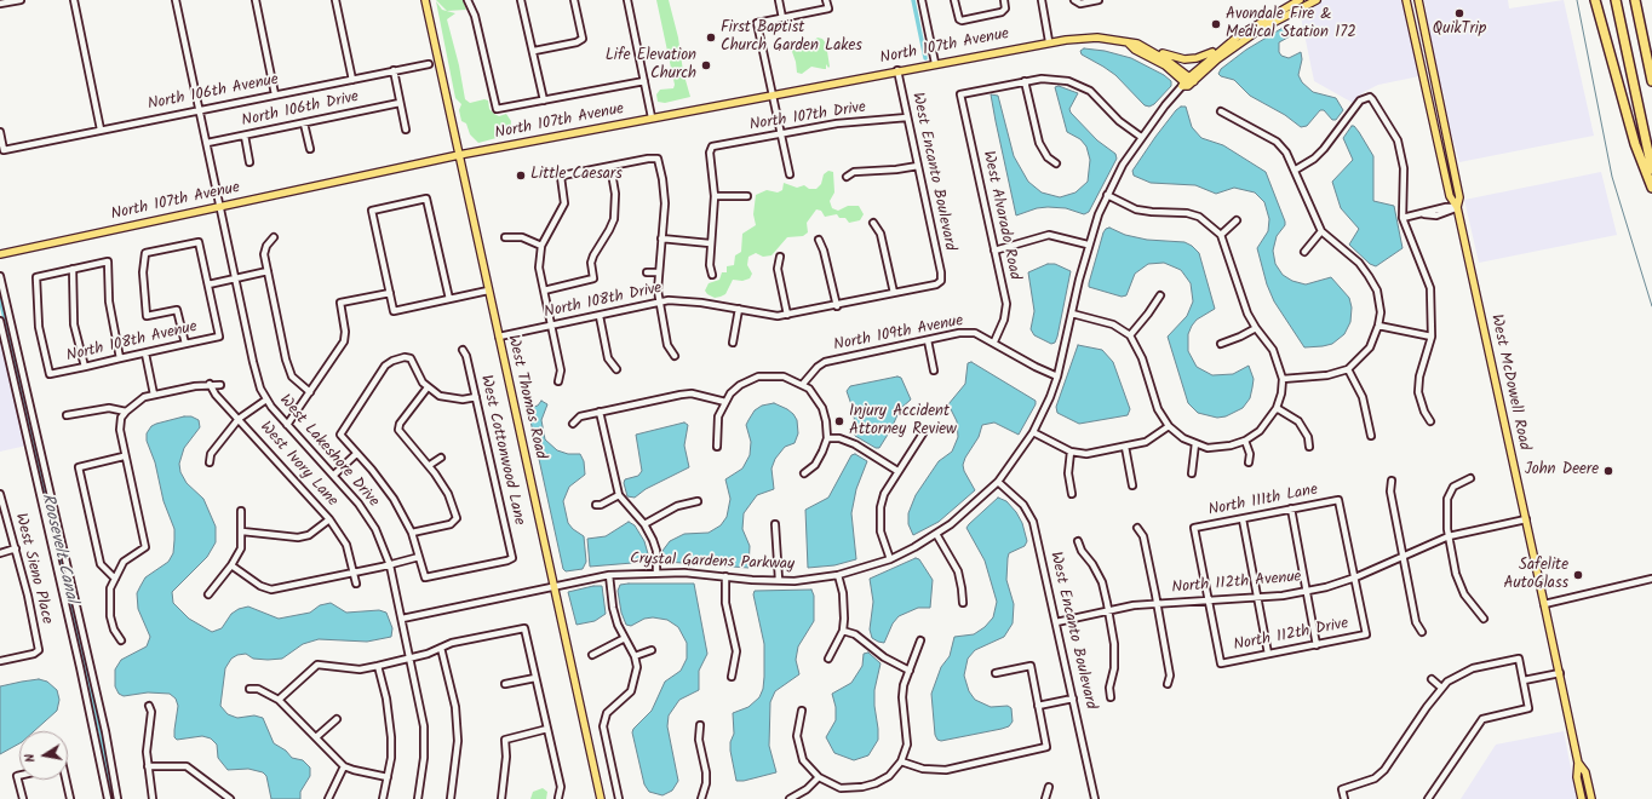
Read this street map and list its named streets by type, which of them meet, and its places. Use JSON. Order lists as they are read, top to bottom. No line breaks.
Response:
{"streets":{"main road":["North 107th Avenue","West McDowell Road","West Thomas Road"],"street":["North 106th Avenue","North 106th Drive","North 107th Drive","West Encanto Boulevard","West Alvarado Road","North 108th Drive","North 109th Avenue","North 108th Avenue","West Cottonwood Lane","West Lakeshore Drive","West Ivory Lane","North 111th Lane","Crystal Gardens Parkway","West Sieno Place","North 112th Avenue","North 112th Drive"]},"crossings":[["North 107th Avenue","West Encanto Boulevard"],["North 107th Avenue","West Thomas Road"],["North 107th Avenue","West Lakeshore Drive"],["North 107th Avenue","Crystal Gardens Parkway"],["North 106th Avenue","West Lakeshore Drive"],["North 106th Drive","West Lakeshore Drive"],["North 107th Drive","West Encanto Boulevard"],["West Encanto Boulevard","North 108th Drive"],["West Encanto Boulevard","Crystal Gardens Parkway"],["West Encanto Boulevard","North 112th Avenue"],["West Alvarado Road","North 109th Avenue"],["North 108th Drive","West Thomas Road"],["North 109th Avenue","Crystal Gardens Parkway"],["West McDowell Road","North 112th Avenue"],["West Thomas Road","Crystal Gardens Parkway"],["West Lakeshore Drive","Crystal Gardens Parkway"],["North 111th Lane","North 112th Avenue"],["North 111th Lane","North 112th Drive"],["North 112th Avenue","North 112th Drive"]],"water":["Roosevelt Canal"],"places":["QuikTrip","Avondale Fire & Medical Station 172","First Baptist Church Garden Lakes","Life Elevation Church","Little Caesars","Injury Accident Attorney Review","John Deere","Safelite AutoGlass"],"north":"left"}
